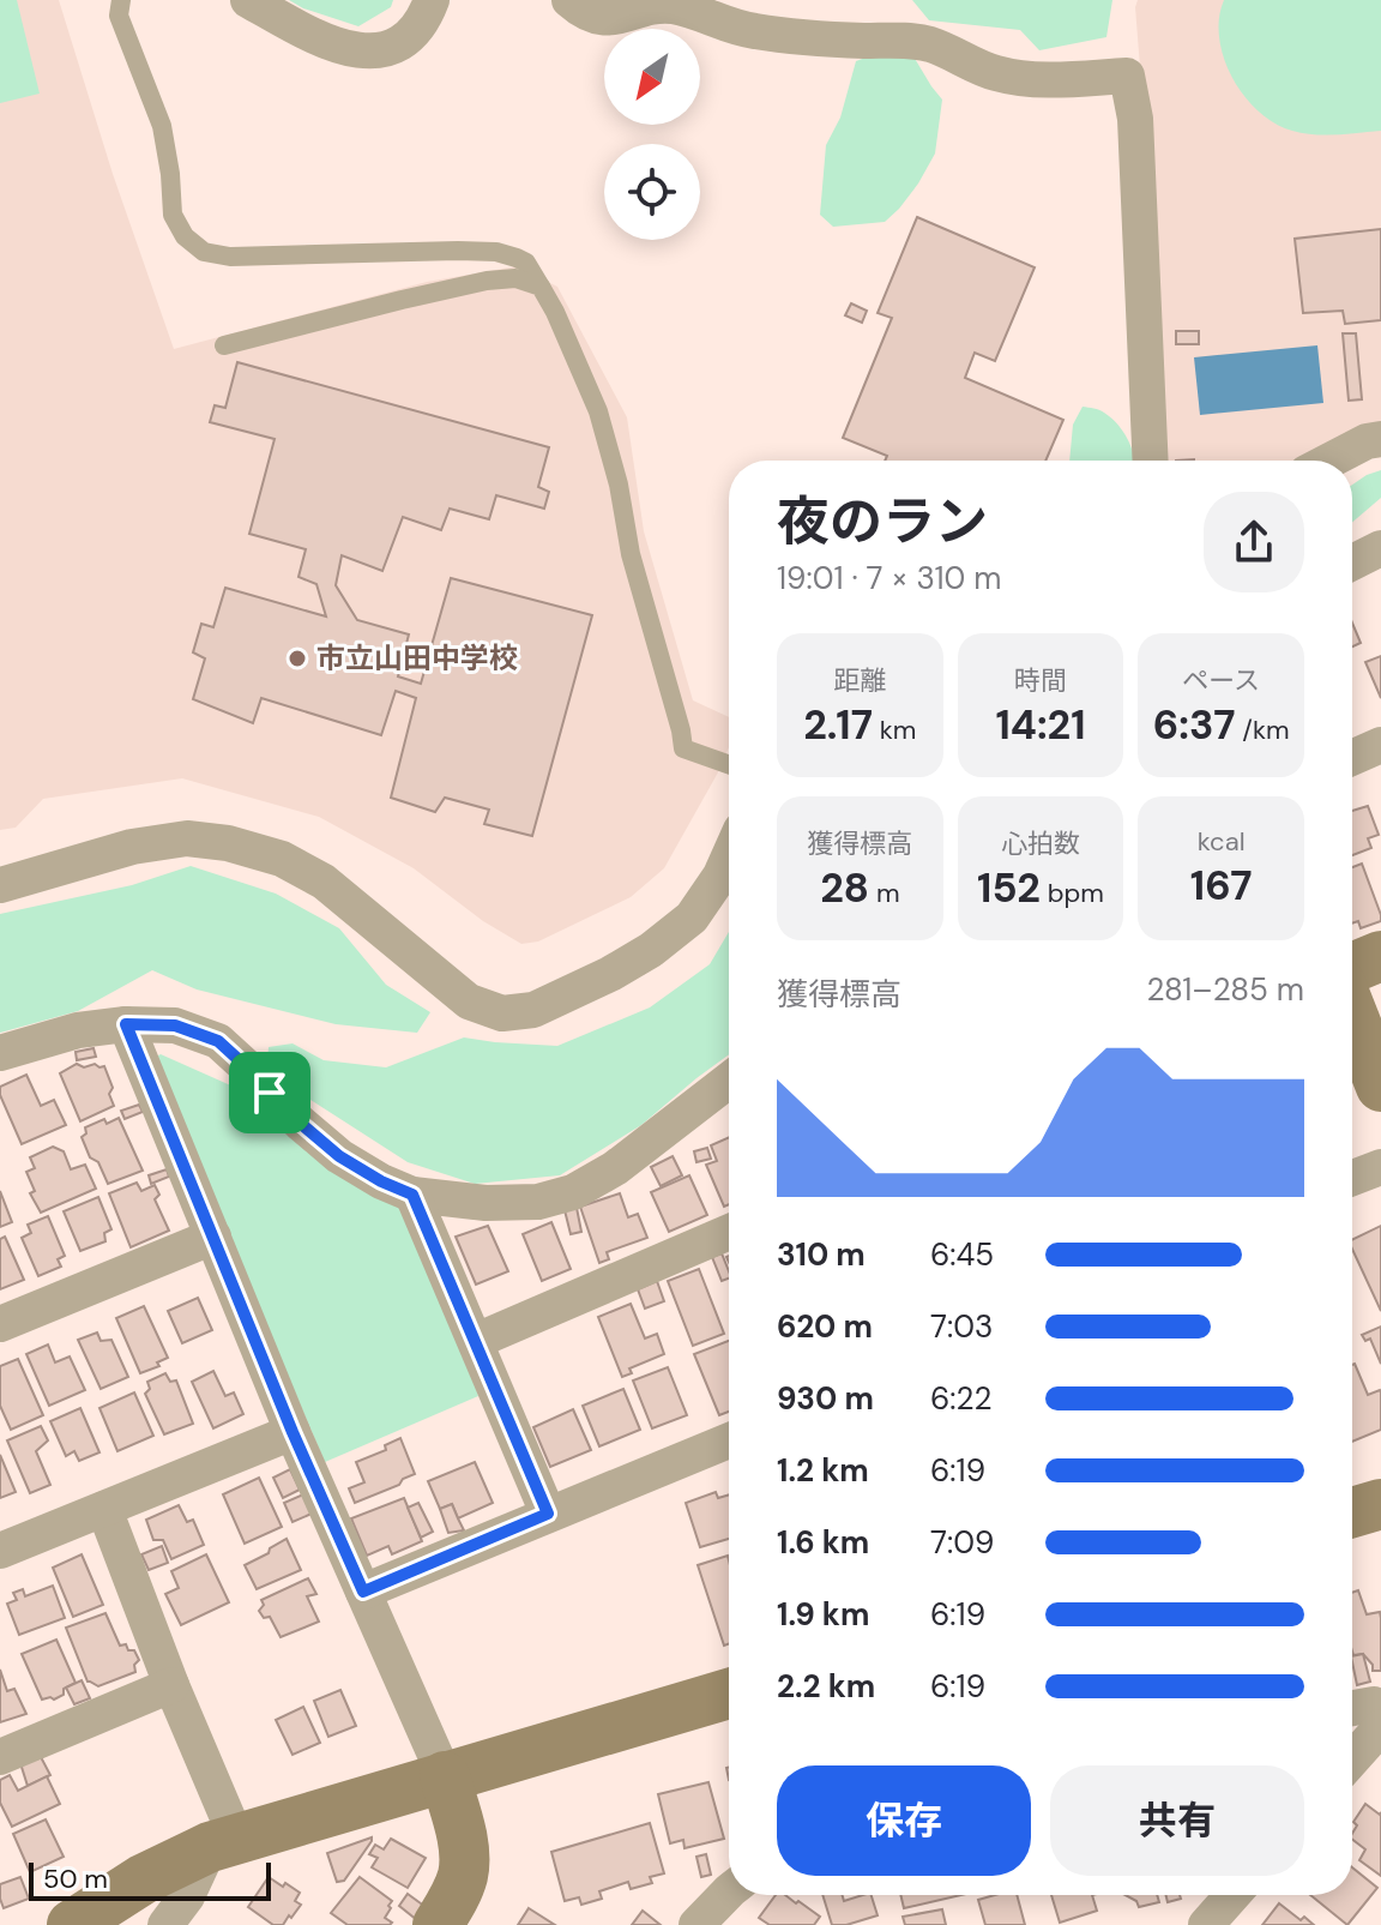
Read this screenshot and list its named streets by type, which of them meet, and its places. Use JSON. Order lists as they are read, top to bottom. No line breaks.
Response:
{"places":["市立山田中学校"],"scale_bar":"50 m","north":"bottom left","page":{"heading":["夜のラン","19:01 · 7 × 310 m"],"stats":[["距離","2.17 km"],["時間","14:21"],["ペース","6:37 /km"],["獲得標高","28 m"],["心拍数","152 bpm"],["kcal","167"]],"chart":["獲得標高","281–285 m"],"list":[{"name":"310 m","note":"6:45"},{"name":"620 m","note":"7:03"},{"name":"930 m","note":"6:22"},{"name":"1.2 km","note":"6:19"},{"name":"1.6 km","note":"7:09"},{"name":"1.9 km","note":"6:19"},{"name":"2.2 km","note":"6:19"}],"buttons":["保存","共有"],"scale":"50 m"}}
